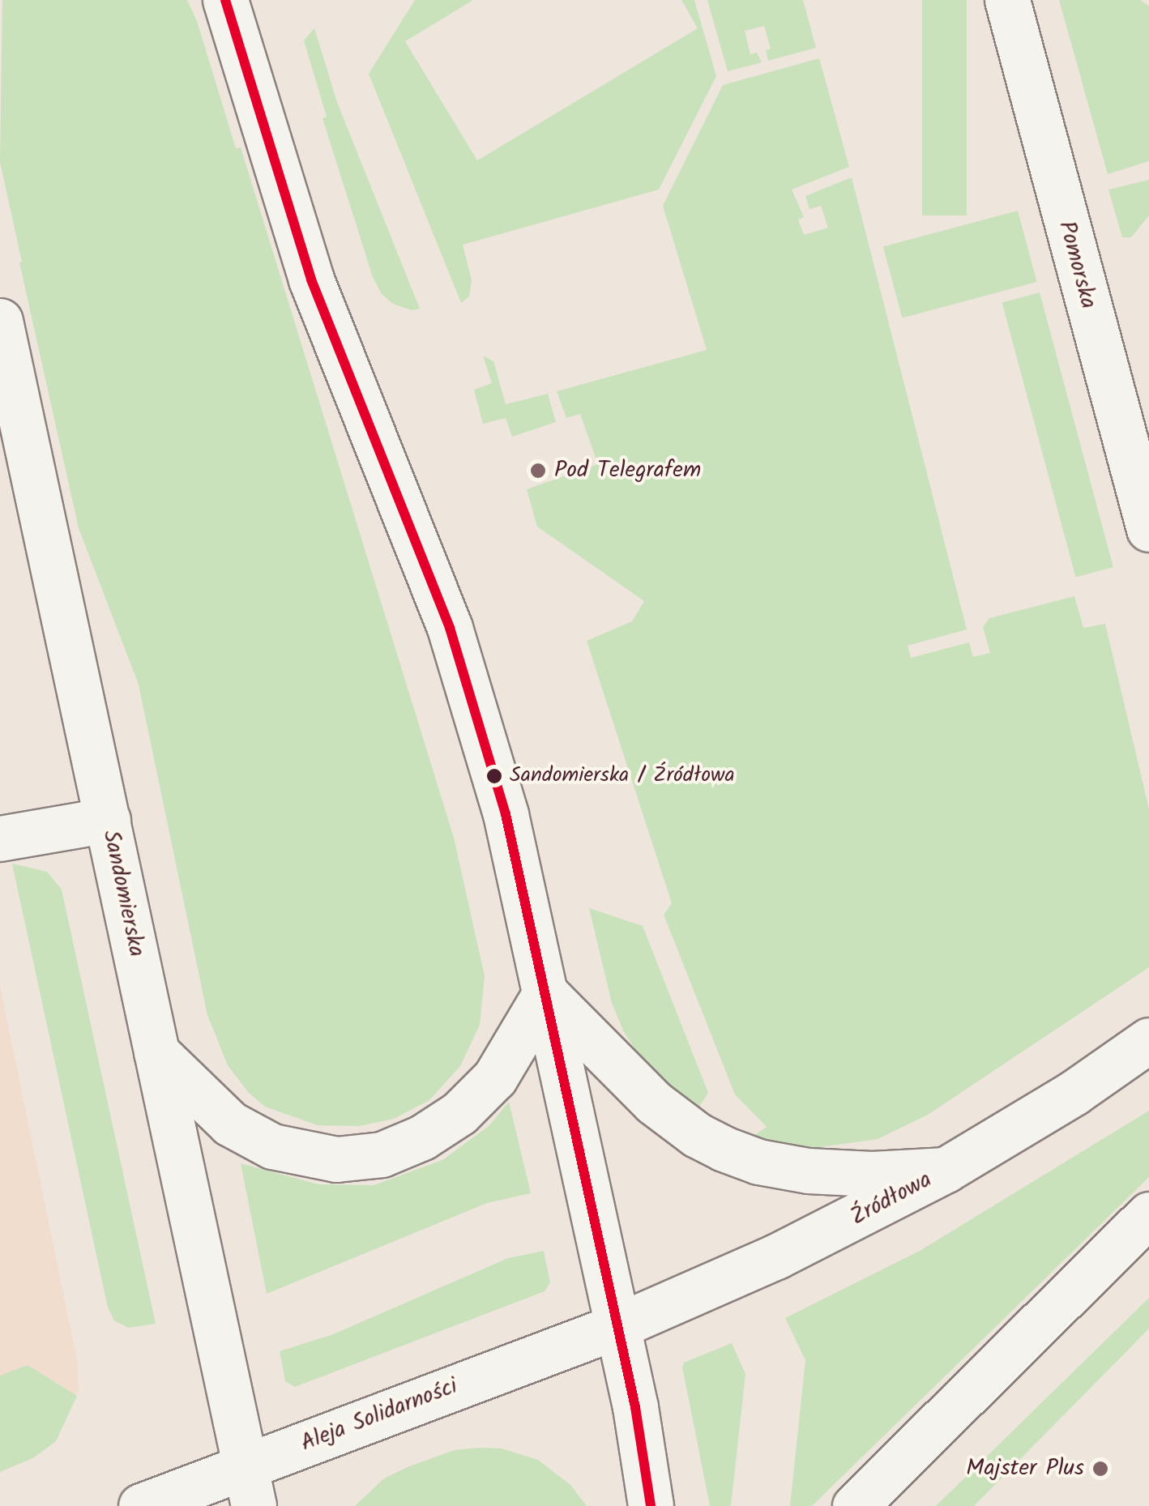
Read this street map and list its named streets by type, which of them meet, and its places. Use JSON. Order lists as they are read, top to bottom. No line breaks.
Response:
{"streets":{"street":["Pomorska","Sandomierska","Źródłowa","Aleja Solidarności"]},"crossings":[["Sandomierska","Aleja Solidarności"],["Źródłowa","Aleja Solidarności"]],"places":["Pod Telegrafem","Sandomierska / Źródłowa","Majster Plus"]}
